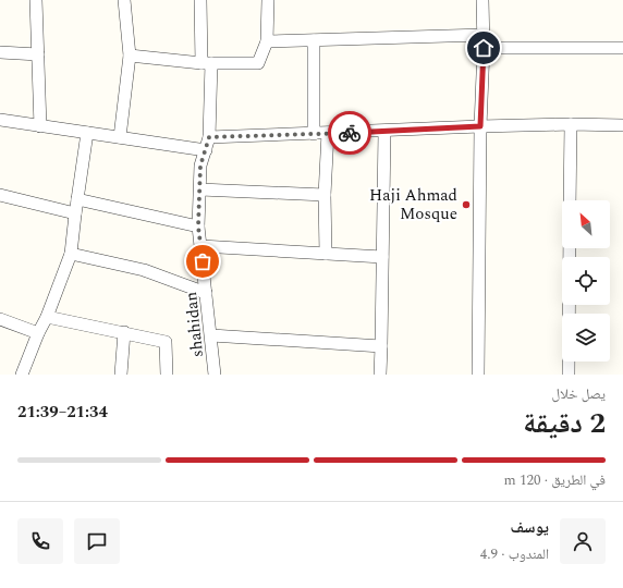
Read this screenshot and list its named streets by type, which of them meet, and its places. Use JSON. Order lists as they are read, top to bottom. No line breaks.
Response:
{"streets":{"street":["shahidan"]},"places":["Haji Ahmad Mosque"],"north":"top left","page":{"heading":["2 دقيقة","يصل خلال","21:34–21:39"],"panel":["يوسف","المندوب · 4.9"],"bar":"في الطريق · 120 m"}}
